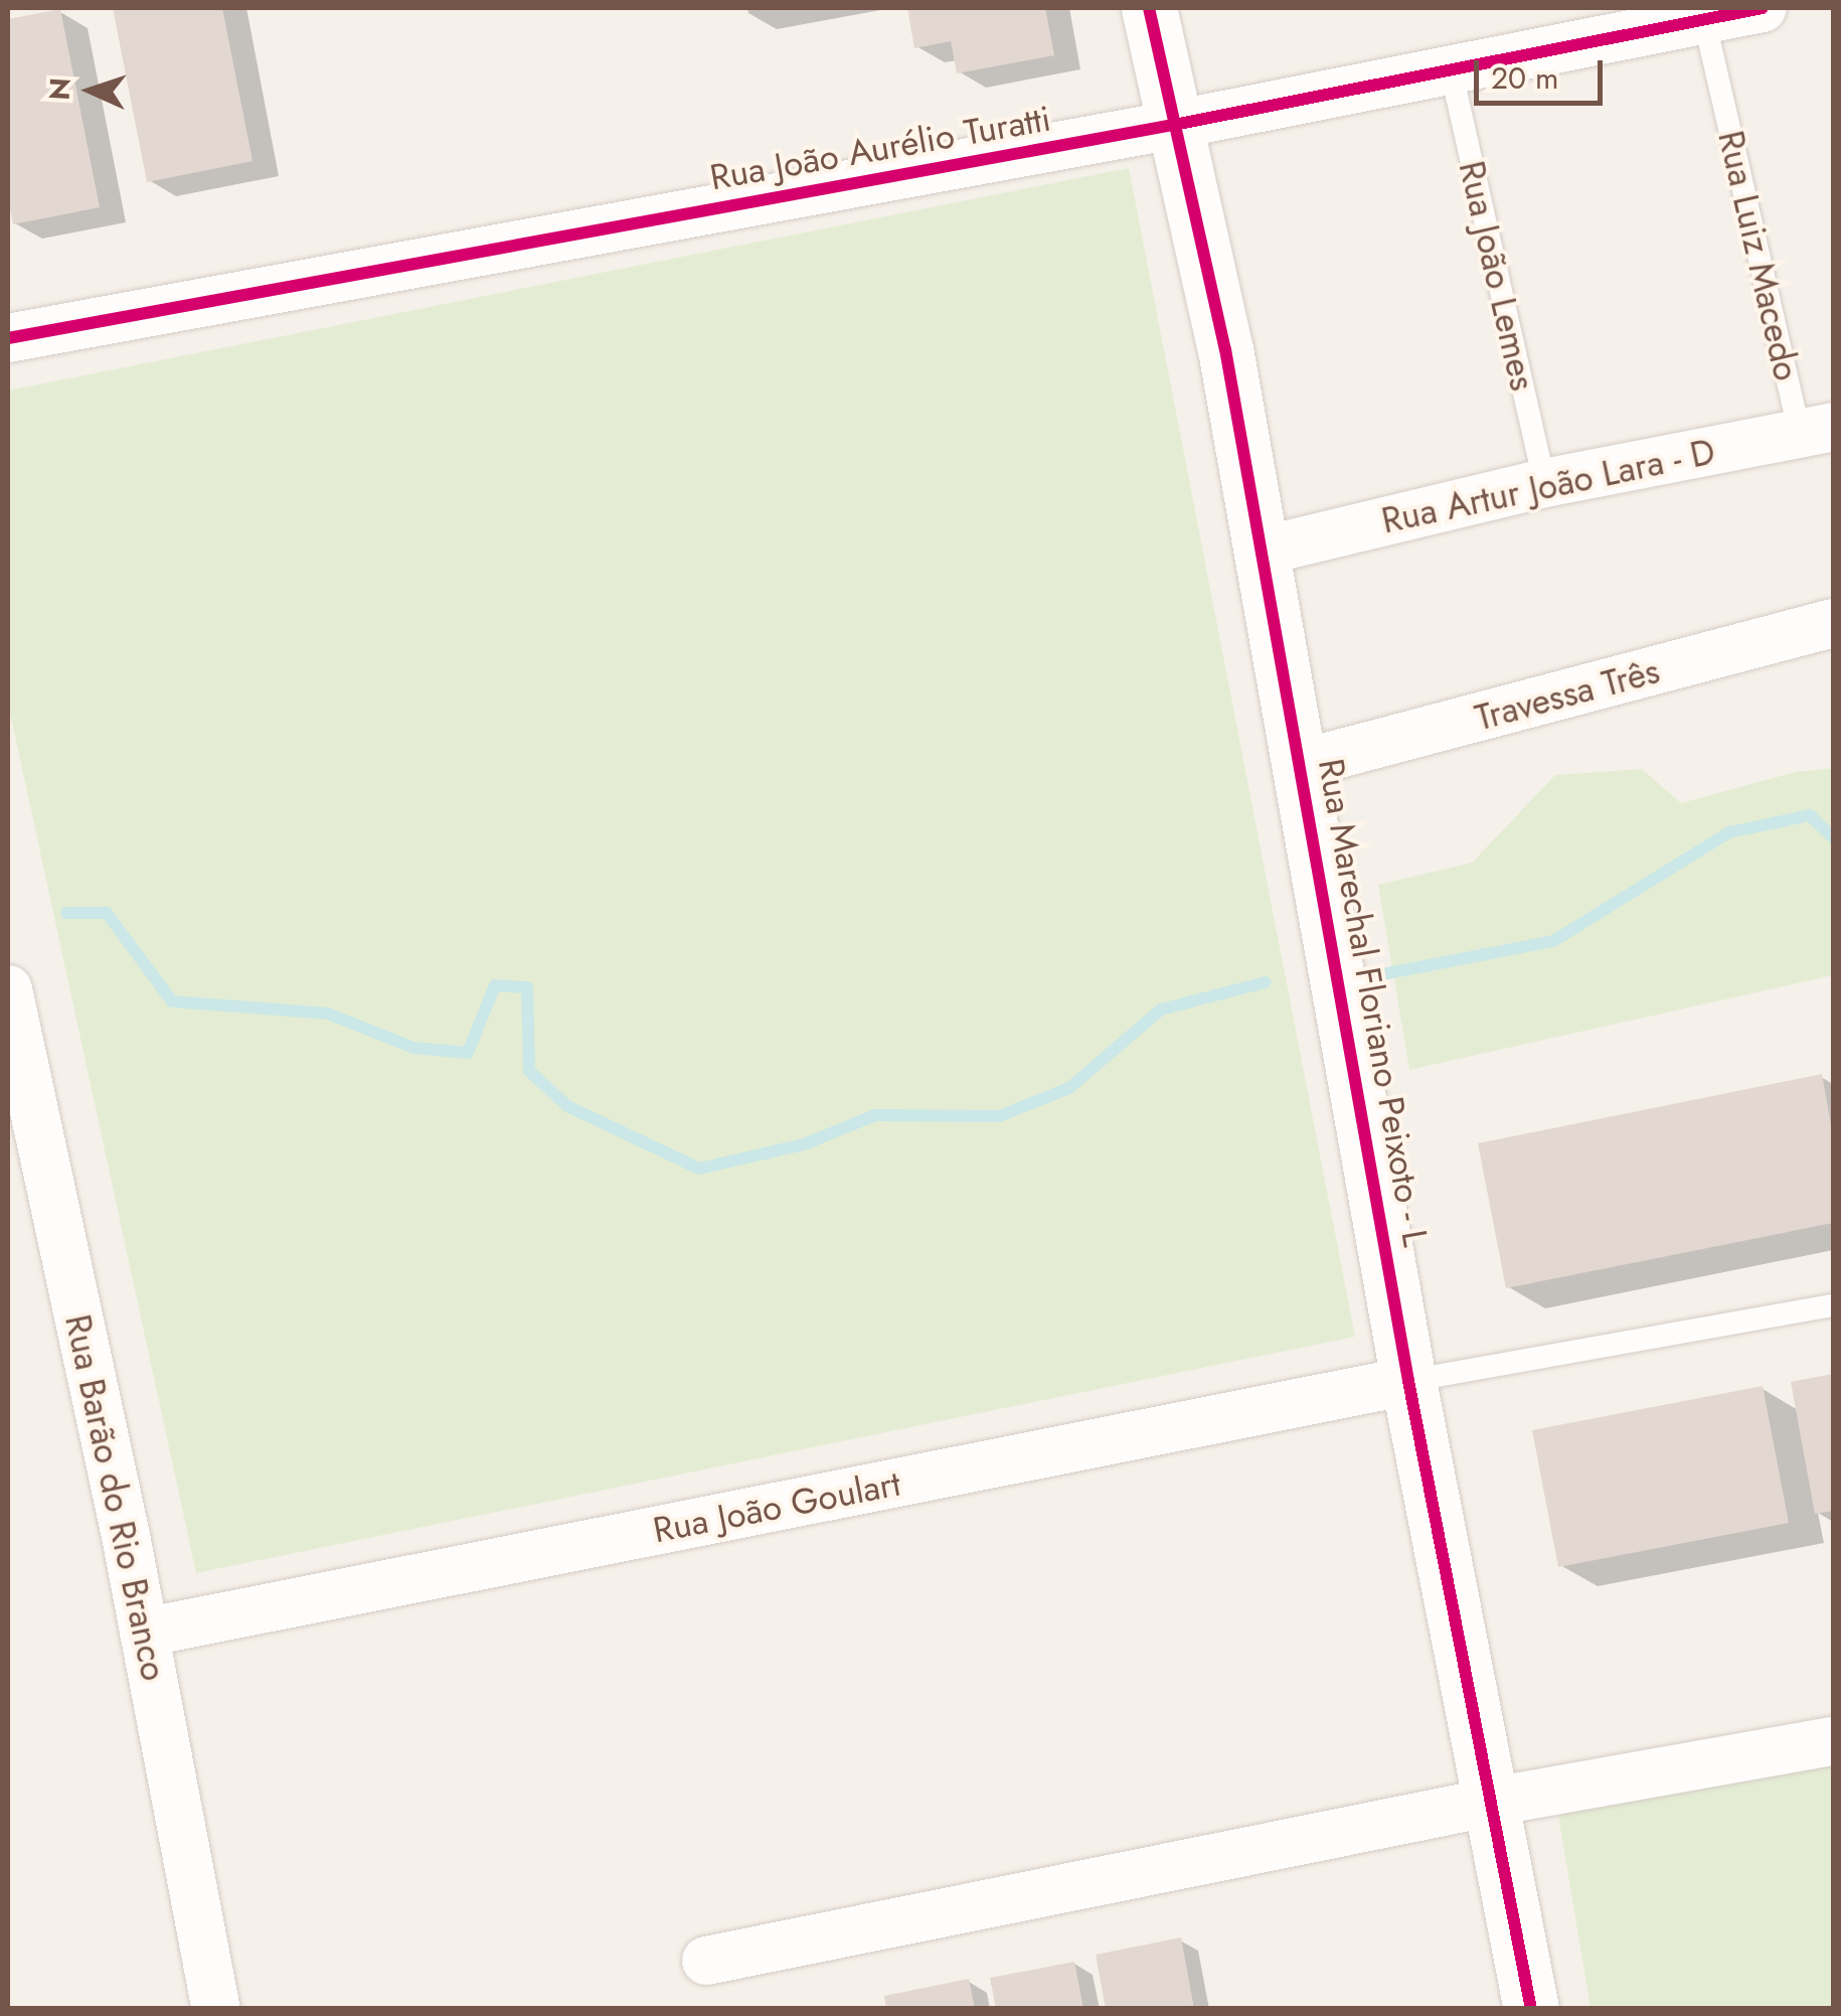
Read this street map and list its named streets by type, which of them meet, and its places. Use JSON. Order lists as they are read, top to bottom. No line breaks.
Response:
{"streets":{"street":["Rua João Aurélio Turatti","Rua Artur João Lara - D","Travessa Três","Rua Marechal Floriano Peixoto - L","Rua Barão do Rio Branco","Rua João Goulart"],"lane":["Rua Luiz Macedo","Rua João Lemes"]},"crossings":[["Rua João Aurélio Turatti","Rua Luiz Macedo"],["Rua João Aurélio Turatti","Rua João Lemes"],["Rua João Aurélio Turatti","Rua Marechal Floriano Peixoto - L"],["Rua Luiz Macedo","Rua Artur João Lara - D"],["Rua João Lemes","Rua Artur João Lara - D"],["Rua Artur João Lara - D","Rua Marechal Floriano Peixoto - L"],["Travessa Três","Rua Marechal Floriano Peixoto - L"],["Rua Marechal Floriano Peixoto - L","Rua João Goulart"],["Rua Barão do Rio Branco","Rua João Goulart"]],"scale_bar":"20 m","north":"left"}
